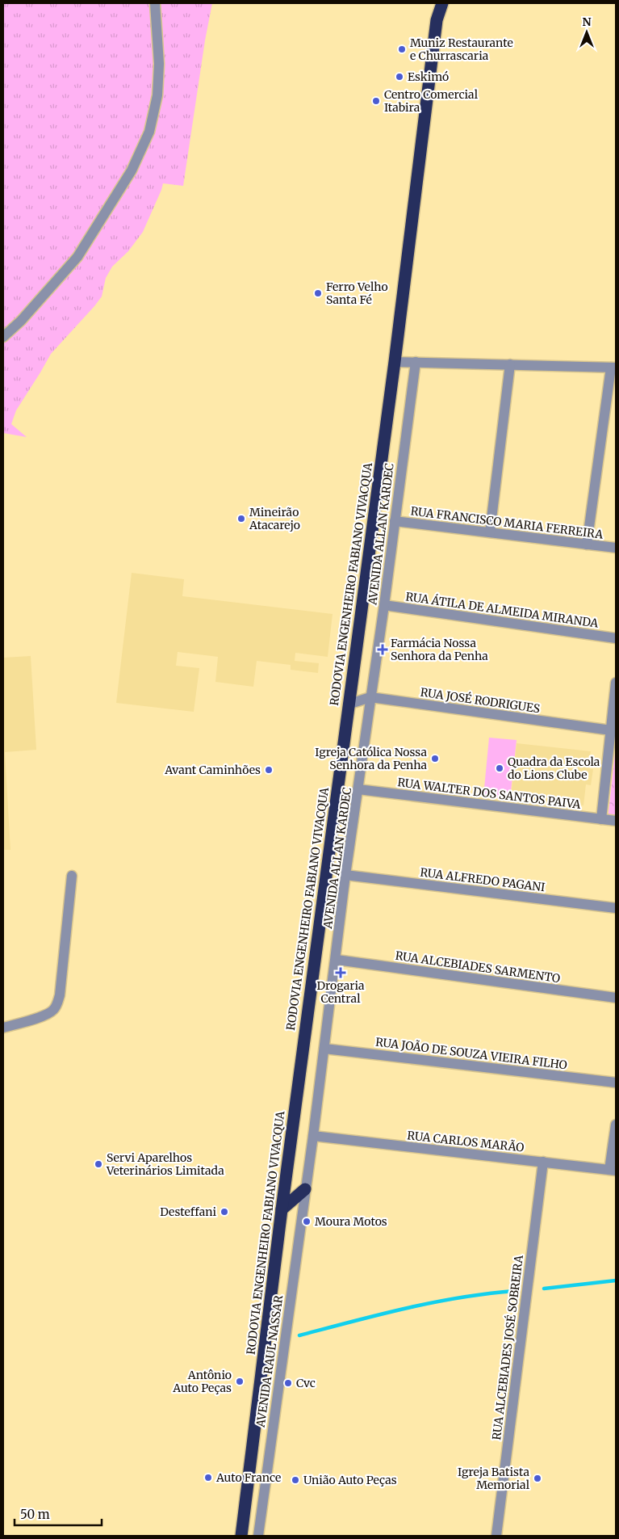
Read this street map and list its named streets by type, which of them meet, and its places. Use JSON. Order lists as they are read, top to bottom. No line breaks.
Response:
{"streets":{"highway":["RODOVIA ENGENHEIRO FABIANO VIVACQUA"],"street":["RUA FRANCISCO MARIA FERREIRA","AVENIDA ALLAN KARDEC","RUA ÁTILA DE ALMEIDA MIRANDA","RUA JOSÉ RODRIGUES","RUA WALTER DOS SANTOS PAIVA","RUA ALFREDO PAGANI","RUA ALCEBIADES SARMENTO","RUA JOÃO DE SOUZA VIEIRA FILHO","RUA CARLOS MARÃO","RUA ALCEBIADES JOSÉ SOBREIRA","AVENIDA RAUL NASSAR"]},"crossings":[["RUA FRANCISCO MARIA FERREIRA","AVENIDA ALLAN KARDEC"],["AVENIDA ALLAN KARDEC","RUA ÁTILA DE ALMEIDA MIRANDA"],["AVENIDA ALLAN KARDEC","RUA JOSÉ RODRIGUES"],["AVENIDA ALLAN KARDEC","RUA WALTER DOS SANTOS PAIVA"],["AVENIDA ALLAN KARDEC","RUA ALFREDO PAGANI"],["AVENIDA ALLAN KARDEC","RUA ALCEBIADES SARMENTO"],["AVENIDA ALLAN KARDEC","RUA JOÃO DE SOUZA VIEIRA FILHO"],["AVENIDA ALLAN KARDEC","RUA CARLOS MARÃO"],["AVENIDA ALLAN KARDEC","AVENIDA RAUL NASSAR"],["RODOVIA ENGENHEIRO FABIANO VIVACQUA","RUA JOSÉ RODRIGUES"],["RUA CARLOS MARÃO","RUA ALCEBIADES JOSÉ SOBREIRA"]],"places":{"other":["Muniz Restaurante e Churrascaria","Eskimó","Centro Comercial Itabira","Ferro Velho Santa Fé","Mineirão Atacarejo","Igreja Católica Nossa Senhora da Penha","Quadra da Escola do Lions Clube","Avant Caminhões","Servi Aparelhos Veterinários Limitada","Desteffani","Moura Motos","Antônio Auto Peças","Cvc","Auto France","Igreja Batista Memorial","União Auto Peças"],"health":["Farmácia Nossa Senhora da Penha","Drogaria Central"]},"scale_bar":"50 m","north":"top"}
